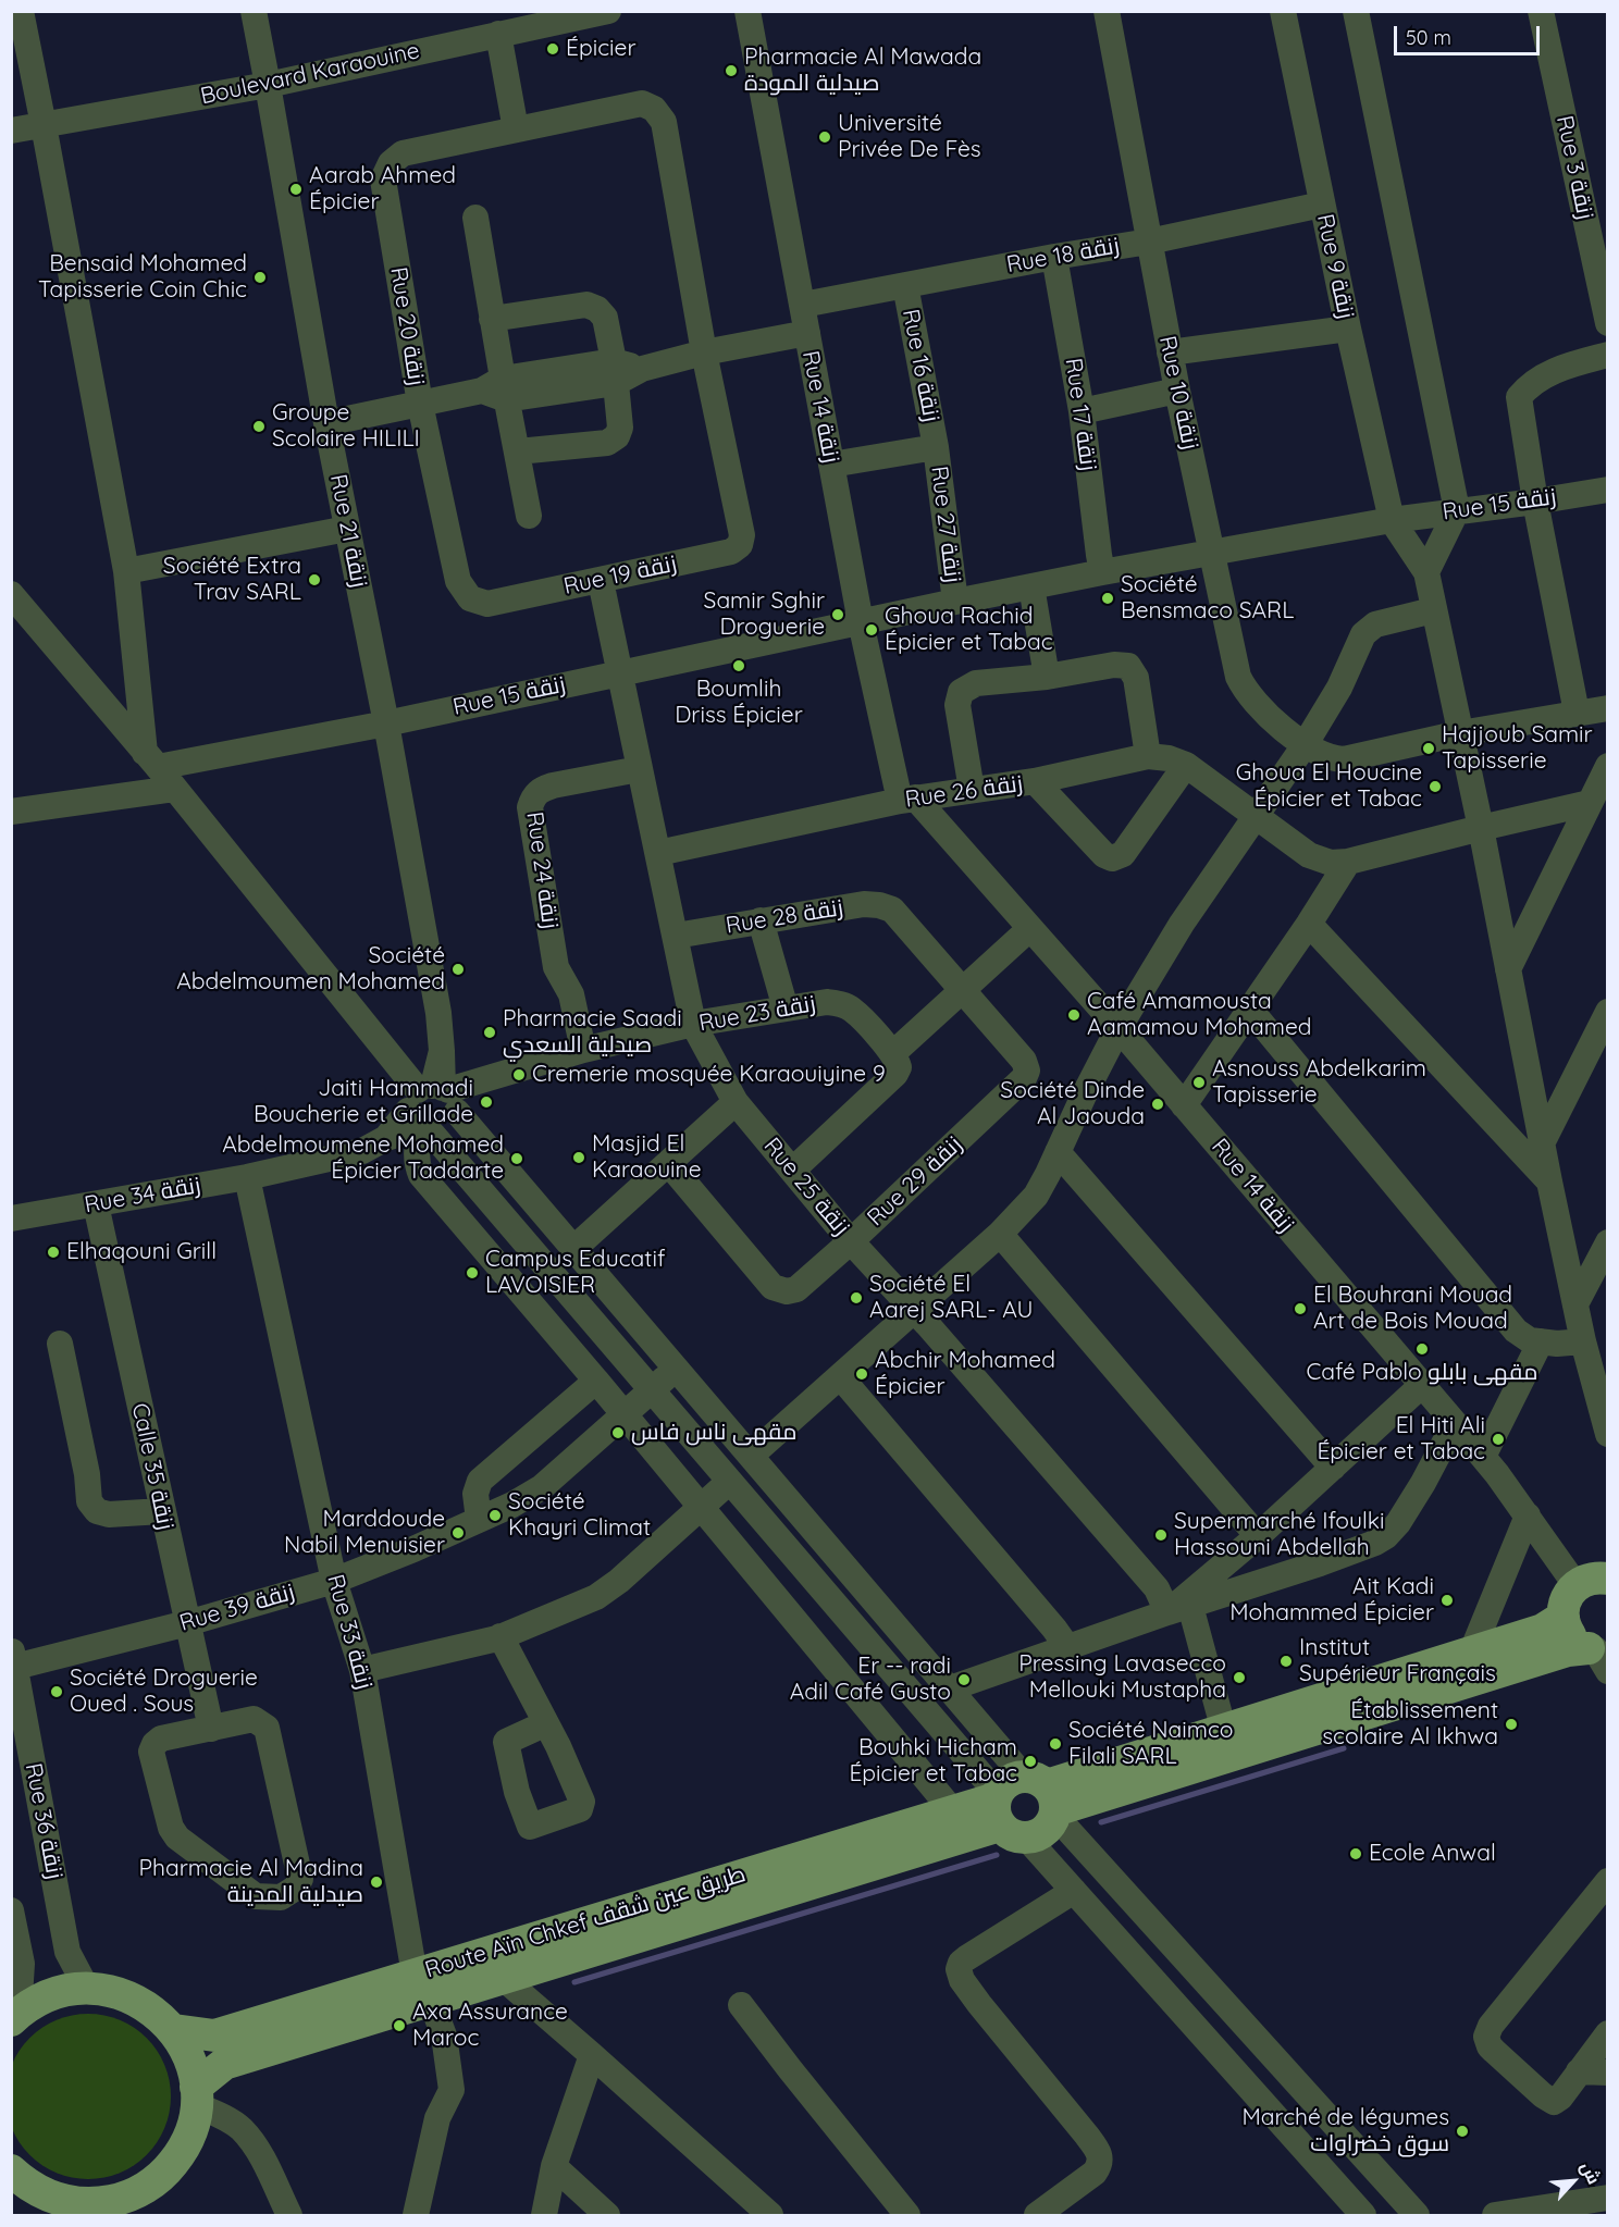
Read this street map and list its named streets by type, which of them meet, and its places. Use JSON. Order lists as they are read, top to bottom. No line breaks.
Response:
{"streets":{"main road":["Route Aïn Chkef طريق عين شقف"],"street":["Boulevard Karaouine","Rue 3 زنقة","Rue 18 زنقة","Rue 9 زنقة","Rue 20 زنقة","Rue 16 زنقة","Rue 10 زنقة","Rue 14 زنقة","Rue 17 زنقة","Rue 15 زنقة","Rue 27 زنقة","Rue 21 زنقة","Rue 19 زنقة","Rue 26 زنقة","Rue 24 زنقة","Rue 28 زنقة","Rue 23 زنقة","Rue 29 زنقة","Rue 25 زنقة","Rue 34 زنقة","Calle 35 زنقة","Rue 39 زنقة","Rue 33 زنقة","Rue 36 زنقة"]},"crossings":[["Boulevard Karaouine","Rue 21 زنقة"],["Rue 18 زنقة","Rue 9 زنقة"],["Rue 18 زنقة","Rue 16 زنقة"],["Rue 18 زنقة","Rue 10 زنقة"],["Rue 18 زنقة","Rue 14 زنقة"],["Rue 18 زنقة","Rue 17 زنقة"],["Rue 9 زنقة","Rue 15 زنقة"],["Rue 20 زنقة","Rue 19 زنقة"],["Rue 16 زنقة","Rue 27 زنقة"],["Rue 14 زنقة","Rue 15 زنقة"],["Rue 14 زنقة","Rue 26 زنقة"],["Rue 15 زنقة","Rue 21 زنقة"],["Rue 15 زنقة","Rue 25 زنقة"],["Rue 21 زنقة","Rue 23 زنقة"],["Rue 21 زنقة","Rue 34 زنقة"],["Rue 21 زنقة","Rue 39 زنقة"],["Rue 21 زنقة","Route Aïn Chkef طريق عين شقف"],["Rue 26 زنقة","Rue 25 زنقة"],["Rue 24 زنقة","Rue 23 زنقة"],["Rue 24 زنقة","Rue 25 زنقة"],["Rue 28 زنقة","Rue 29 زنقة"],["Rue 28 زنقة","Rue 25 زنقة"],["Rue 23 زنقة","Rue 25 زنقة"],["Rue 23 زنقة","Rue 34 زنقة"],["Rue 29 زنقة","Rue 25 زنقة"],["Rue 25 زنقة","Route Aïn Chkef طريق عين شقف"],["Rue 34 زنقة","Calle 35 زنقة"],["Rue 34 زنقة","Rue 33 زنقة"],["Calle 35 زنقة","Rue 39 زنقة"],["Rue 39 زنقة","Rue 33 زنقة"],["Rue 39 زنقة","Rue 36 زنقة"],["Rue 33 زنقة","Route Aïn Chkef طريق عين شقف"]],"places":["Épicier","Pharmacie Al Mawada صيدلية المودة","Université Privée De Fès","Aarab Ahmed Épicier","Bensaid Mohamed Tapisserie Coin Chic","Groupe Scolaire HILILI","Société Extra Trav SARL","Société Bensmaco SARL","Samir Sghir Droguerie","Ghoua Rachid Épicier et Tabac","Boumlih Driss Épicier","Hajjoub Samir Tapisserie","Ghoua El Houcine Épicier et Tabac","Société Abdelmoumen Mohamed","Café Amamousta Aamamou Mohamed","Pharmacie Saadi صيدلية السعدي","Cremerie mosquée Karaouiyine 9","Asnouss Abdelkarim Tapisserie","Jaiti Hammadi Boucherie et Grillade","Société Dinde Al Jaouda","Masjid El Karaouine","Abdelmoumene Mohamed Épicier Taddarte","Elhaqouni Grill","Campus Educatif LAVOISIER","Société El Aarej SARL- AU","El Bouhrani Mouad Art de Bois Mouad","Café Pablo مقهى بابلو","Abchir Mohamed Épicier","مقهى ناس فاس","El Hiti Ali Épicier et Tabac","Société Khayri Climat","Marddoude Nabil Menuisier","Supermarché Ifoulki Hassouni Abdellah","Ait Kadi Mohammed Épicier","Institut Supérieur Français","Pressing Lavasecco Mellouki Mustapha","Er -- radi Adil Café Gusto","Société Droguerie Oued . Sous","Établissement scolaire Al Ikhwa","Société Naimco Filali SARL","Bouhki Hicham Épicier et Tabac","Ecole Anwal","Pharmacie Al Madina صيدلية المدينة","Axa Assurance Maroc","Marché de légumes سوق خضراوات"],"scale_bar":"50 m","north":"top right"}
